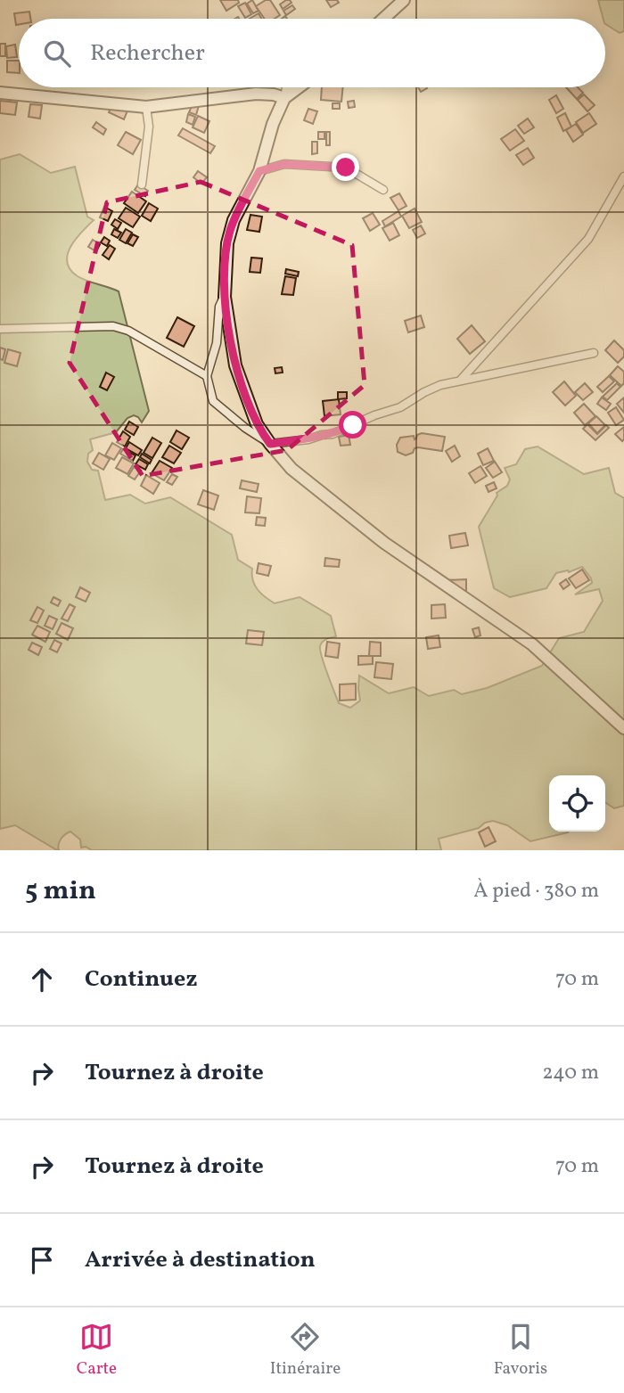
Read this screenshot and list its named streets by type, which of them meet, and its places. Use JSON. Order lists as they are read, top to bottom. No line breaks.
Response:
{"page":{"search":"Rechercher","heading":["5 min","À pied · 380 m"],"list":[["Continuez","70 m"],["Tournez à droite","240 m"],["Tournez à droite","70 m"],"Arrivée à destination"],"nav":["Carte","Itinéraire","Favoris"]}}
